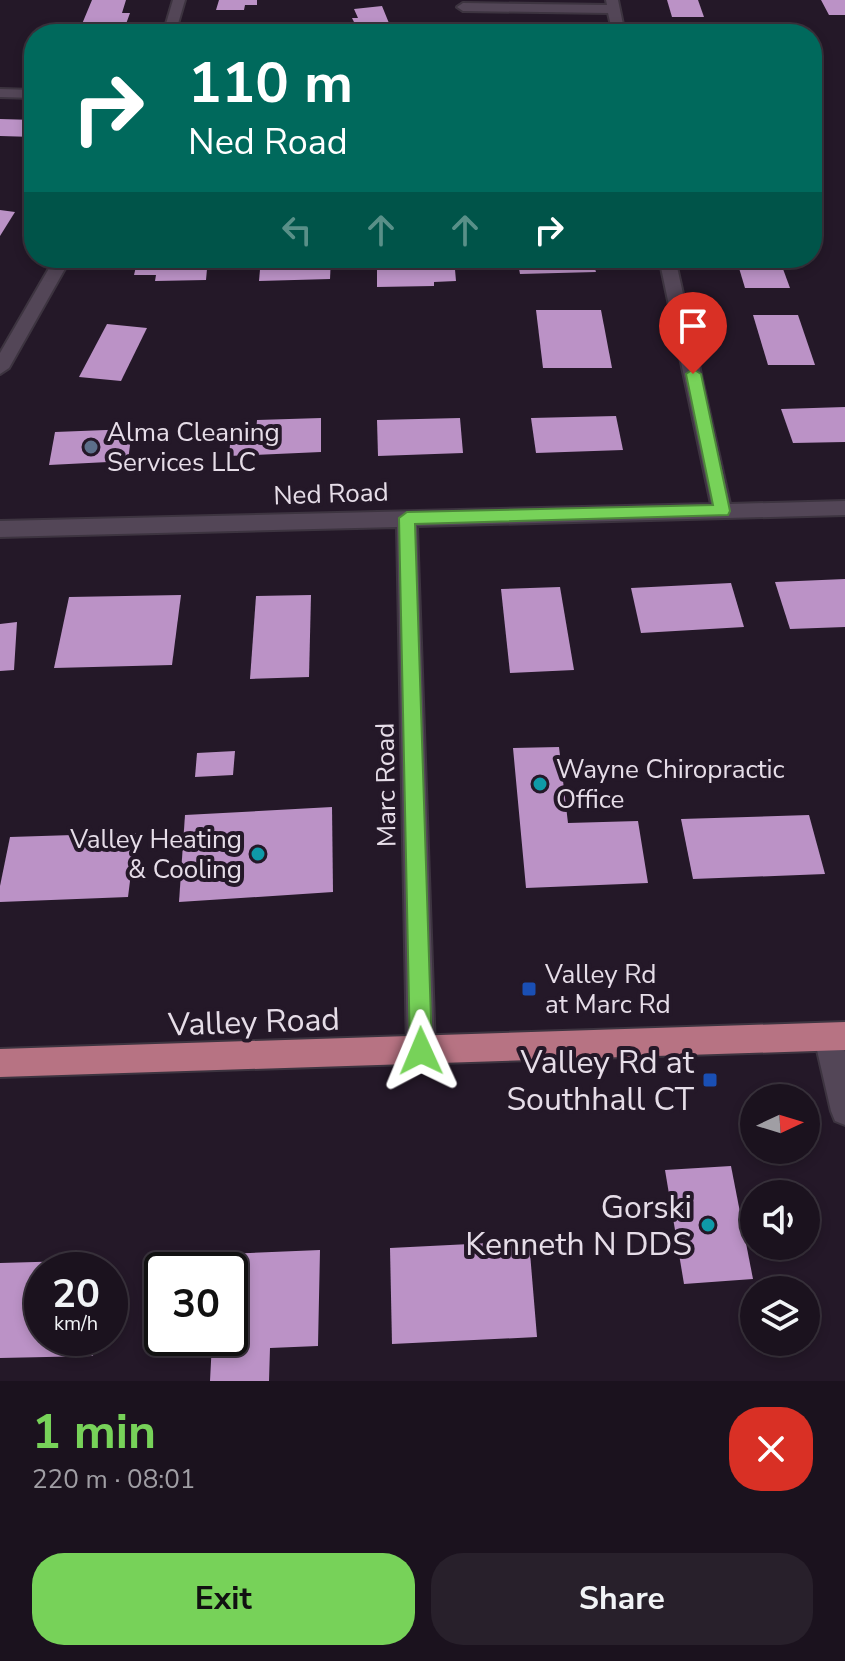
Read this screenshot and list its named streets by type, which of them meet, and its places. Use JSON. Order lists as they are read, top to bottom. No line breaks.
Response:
{"streets":{"main road":["Valley Road"],"street":["Ned Road","Marc Road"]},"crossings":[["Ned Road","Marc Road"],["Marc Road","Valley Road"]],"places":{"other":["Alma Cleaning Services LLC","Wayne Chiropractic Office","Valley Heating & Cooling","Gorski Kenneth N DDS"],"transit":["Valley Rd at Marc Rd","Valley Rd at Southhall CT"]},"north":"right","page":{"turn":["110 m","Ned Road"],"speed":"20 km/h","limit":"30","heading":["1 min","220 m · 08:01"],"buttons":["Exit","Share"]}}
